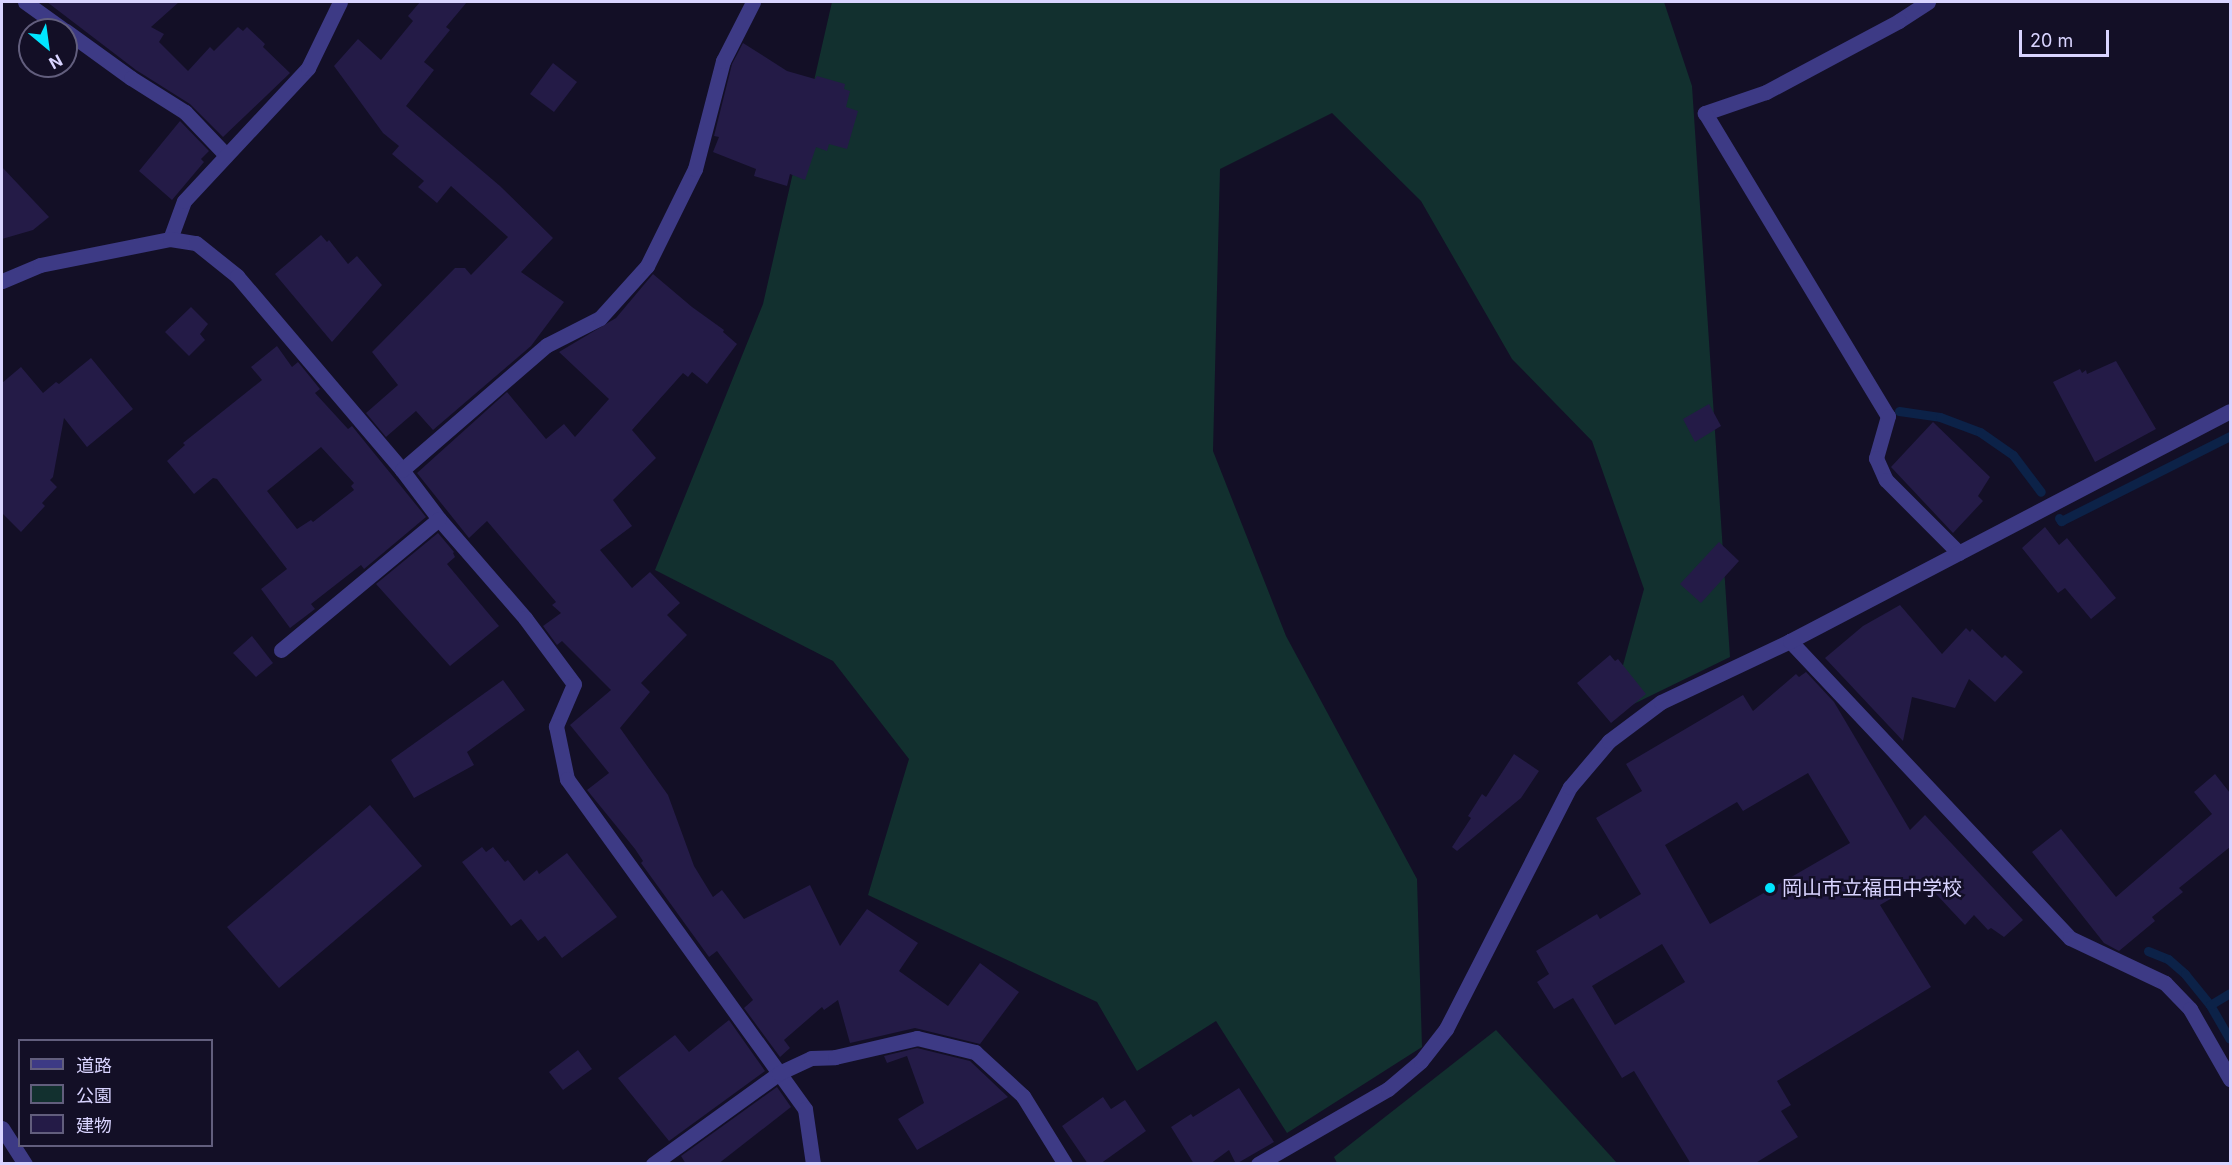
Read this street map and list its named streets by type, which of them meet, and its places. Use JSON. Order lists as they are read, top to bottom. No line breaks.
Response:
{"places":["岡山市立福田中学校"],"legend":["道路","公園","建物"],"scale_bar":"20 m","north":"bottom right"}
